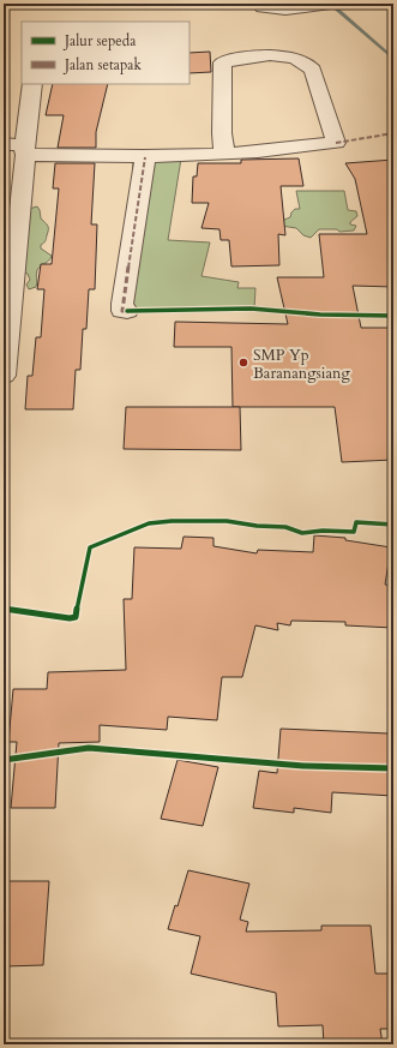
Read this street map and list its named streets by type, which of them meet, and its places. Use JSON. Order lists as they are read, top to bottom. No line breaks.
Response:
{"places":["SMP Yp Baranangsiang"],"legend":["Jalur sepeda","Jalan setapak"]}
